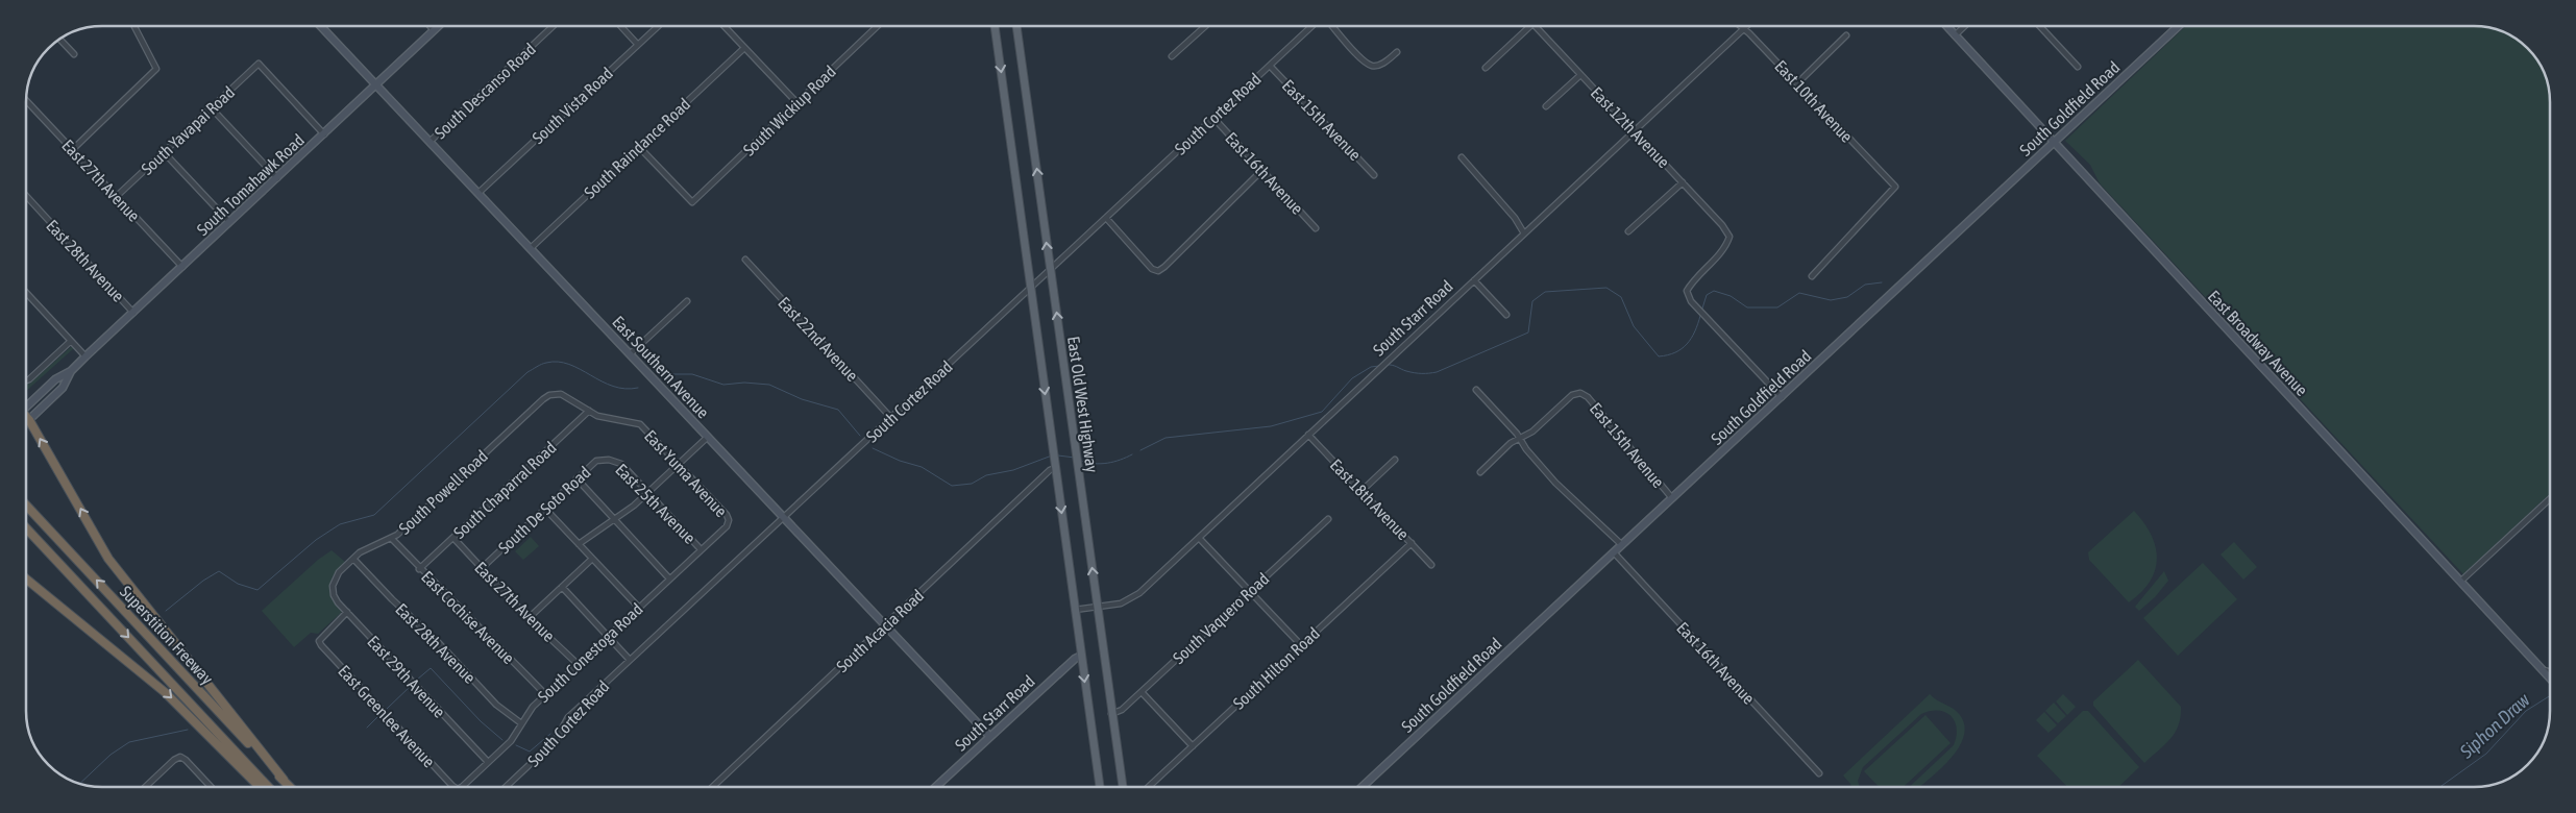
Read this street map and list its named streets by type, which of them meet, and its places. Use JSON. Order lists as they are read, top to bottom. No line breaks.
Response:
{"streets":{"highway":["Superstition Freeway"],"main road":["South Goldfield Road","South Tomahawk Road","South Starr Road","East Broadway Avenue","East Southern Avenue","East Old West Highway"],"street":["South Descanso Road","East 10th Avenue","South Vista Road","South Wickiup Road","South Cortez Road","East 15th Avenue","East 12th Avenue","South Yavapai Road","South Raindance Road","East 16th Avenue","East 27th Avenue","East 28th Avenue","East 22nd Avenue","East Yuma Avenue","South Chaparral Road","South Powell Road","East 18th Avenue","East 25th Avenue","South De Soto Road","East Cochise Avenue","South Vaquero Road","South Acacia Road","South Conestoga Road","South Hilton Road","East 29th Avenue","East Greenlee Avenue"]},"crossings":[["South Descanso Road","East Southern Avenue"],["East 10th Avenue","South Starr Road"],["South Vista Road","East Southern Avenue"],["South Goldfield Road","East 15th Avenue"],["South Goldfield Road","East 12th Avenue"],["South Goldfield Road","East 16th Avenue"],["South Goldfield Road","East Broadway Avenue"],["South Wickiup Road","South Raindance Road"],["South Cortez Road","East 15th Avenue"],["South Cortez Road","East 16th Avenue"],["South Cortez Road","East 22nd Avenue"],["South Cortez Road","East Southern Avenue"],["South Cortez Road","East Old West Highway"],["East 12th Avenue","South Starr Road"],["South Yavapai Road","East 27th Avenue"],["South Yavapai Road","South Tomahawk Road"],["South Raindance Road","East Southern Avenue"],["East 27th Avenue","South Tomahawk Road"],["East 27th Avenue","South Chaparral Road"],["East 27th Avenue","South De Soto Road"],["East 27th Avenue","South Conestoga Road"],["South Tomahawk Road","East 28th Avenue"],["South Tomahawk Road","East Southern Avenue"],["East 28th Avenue","South Powell Road"],["East 28th Avenue","South Conestoga Road"],["South Starr Road","East Southern Avenue"],["South Starr Road","East Old West Highway"],["South Starr Road","East 18th Avenue"],["East Southern Avenue","South Acacia Road"],["East Old West Highway","South Vaquero Road"],["East Yuma Avenue","South Chaparral Road"],["East Yuma Avenue","South Powell Road"],["East Yuma Avenue","South Conestoga Road"],["South Chaparral Road","East Cochise Avenue"],["South Powell Road","East Cochise Avenue"],["South Powell Road","East 29th Avenue"],["East 18th Avenue","South Hilton Road"],["East 25th Avenue","South De Soto Road"],["East 25th Avenue","South Conestoga Road"],["East Cochise Avenue","South Conestoga Road"],["South Conestoga Road","East 29th Avenue"],["East 29th Avenue","East Greenlee Avenue"]],"water":["Siphon Draw"]}
